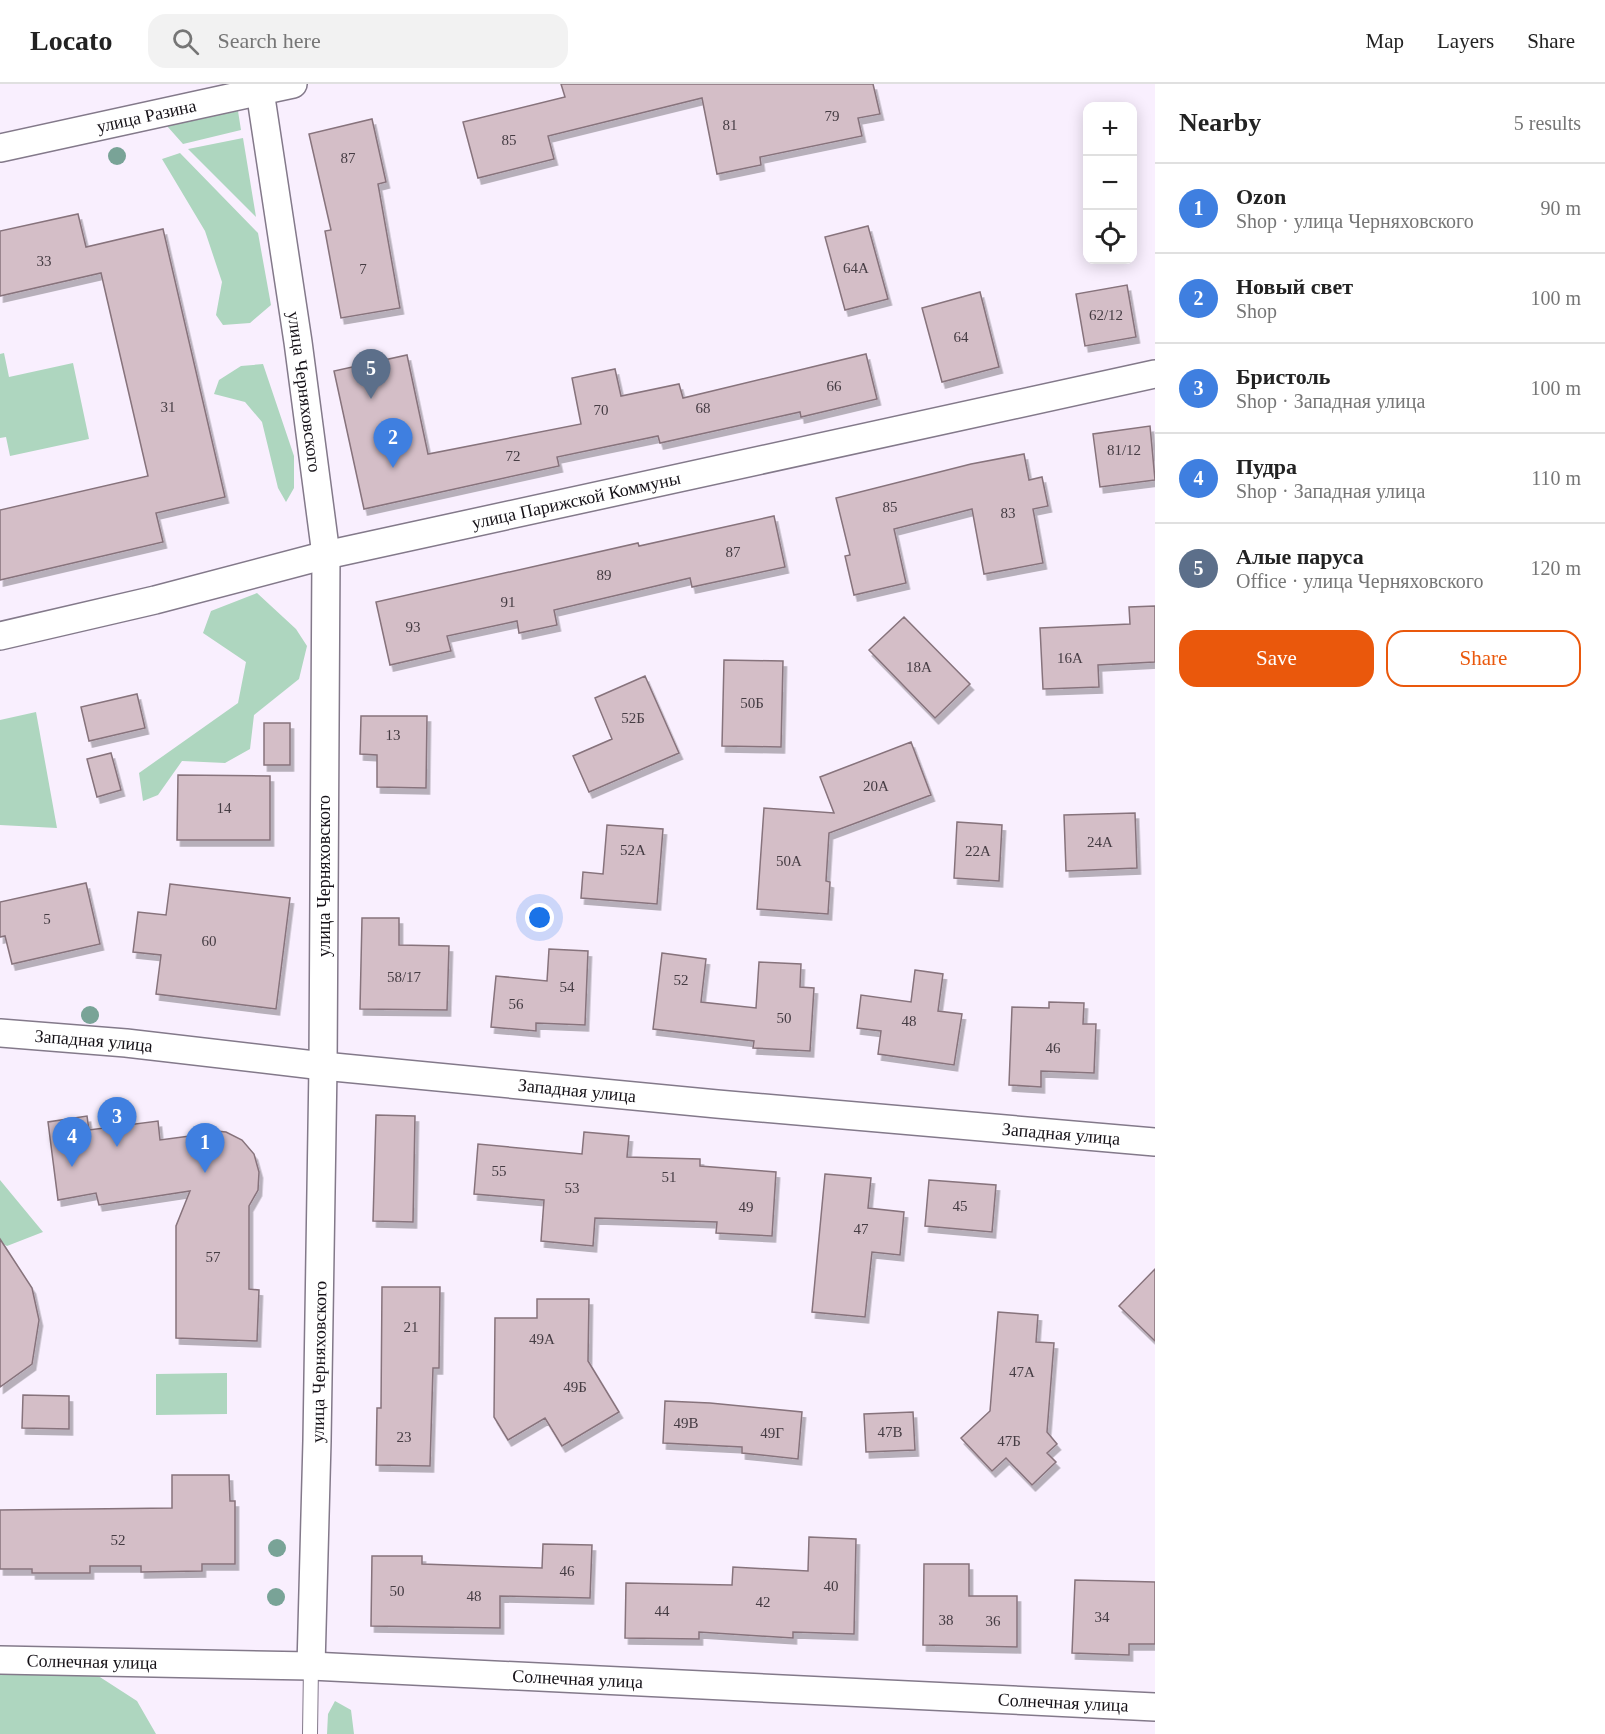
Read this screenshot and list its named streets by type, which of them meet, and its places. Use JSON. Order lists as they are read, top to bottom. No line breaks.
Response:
{"streets":{"street":["улица Разина","улица Черняховского","улица Парижской Коммуны","Западная улица","Солнечная улица"]},"crossings":[["улица Разина","улица Черняховского"],["улица Черняховского","улица Парижской Коммуны"],["улица Черняховского","Западная улица"],["улица Черняховского","Солнечная улица"]],"house_numbers":["79","81","85","87","33","64А","7","62/12","64","66","31","68","70","81/12","72","85","83","87","89","91","93","16А","18А","50Б","52Б","13","20А","14","24А","52А","22А","50А","5","60","58/17","52","54","56","50","48","46","55","51","53","45","49","47","57","21","49А","47А","49Б","49В","47В","49Г","23","47Б","52","46","40","50","48","42","44","34","38","36"],"page":{"header":"Locato","search":"Search here","nav":["Map","Layers","Share"],"heading":["Nearby","5 results"],"map_buttons":["+","−"],"list":[{"mark":"1","name":"Ozon","note":"Shop · улица Черняховского","value":"90 m"},{"mark":"2","name":"Новый свет","note":"Shop","value":"100 m"},{"mark":"3","name":"Бристоль","note":"Shop · Западная улица","value":"100 m"},{"mark":"4","name":"Пудра","note":"Shop · Западная улица","value":"110 m"},{"mark":"5","name":"Алые паруса","note":"Office · улица Черняховского","value":"120 m"}],"pins":["5","2","3","4","1"],"buttons":["Save","Share"]}}
